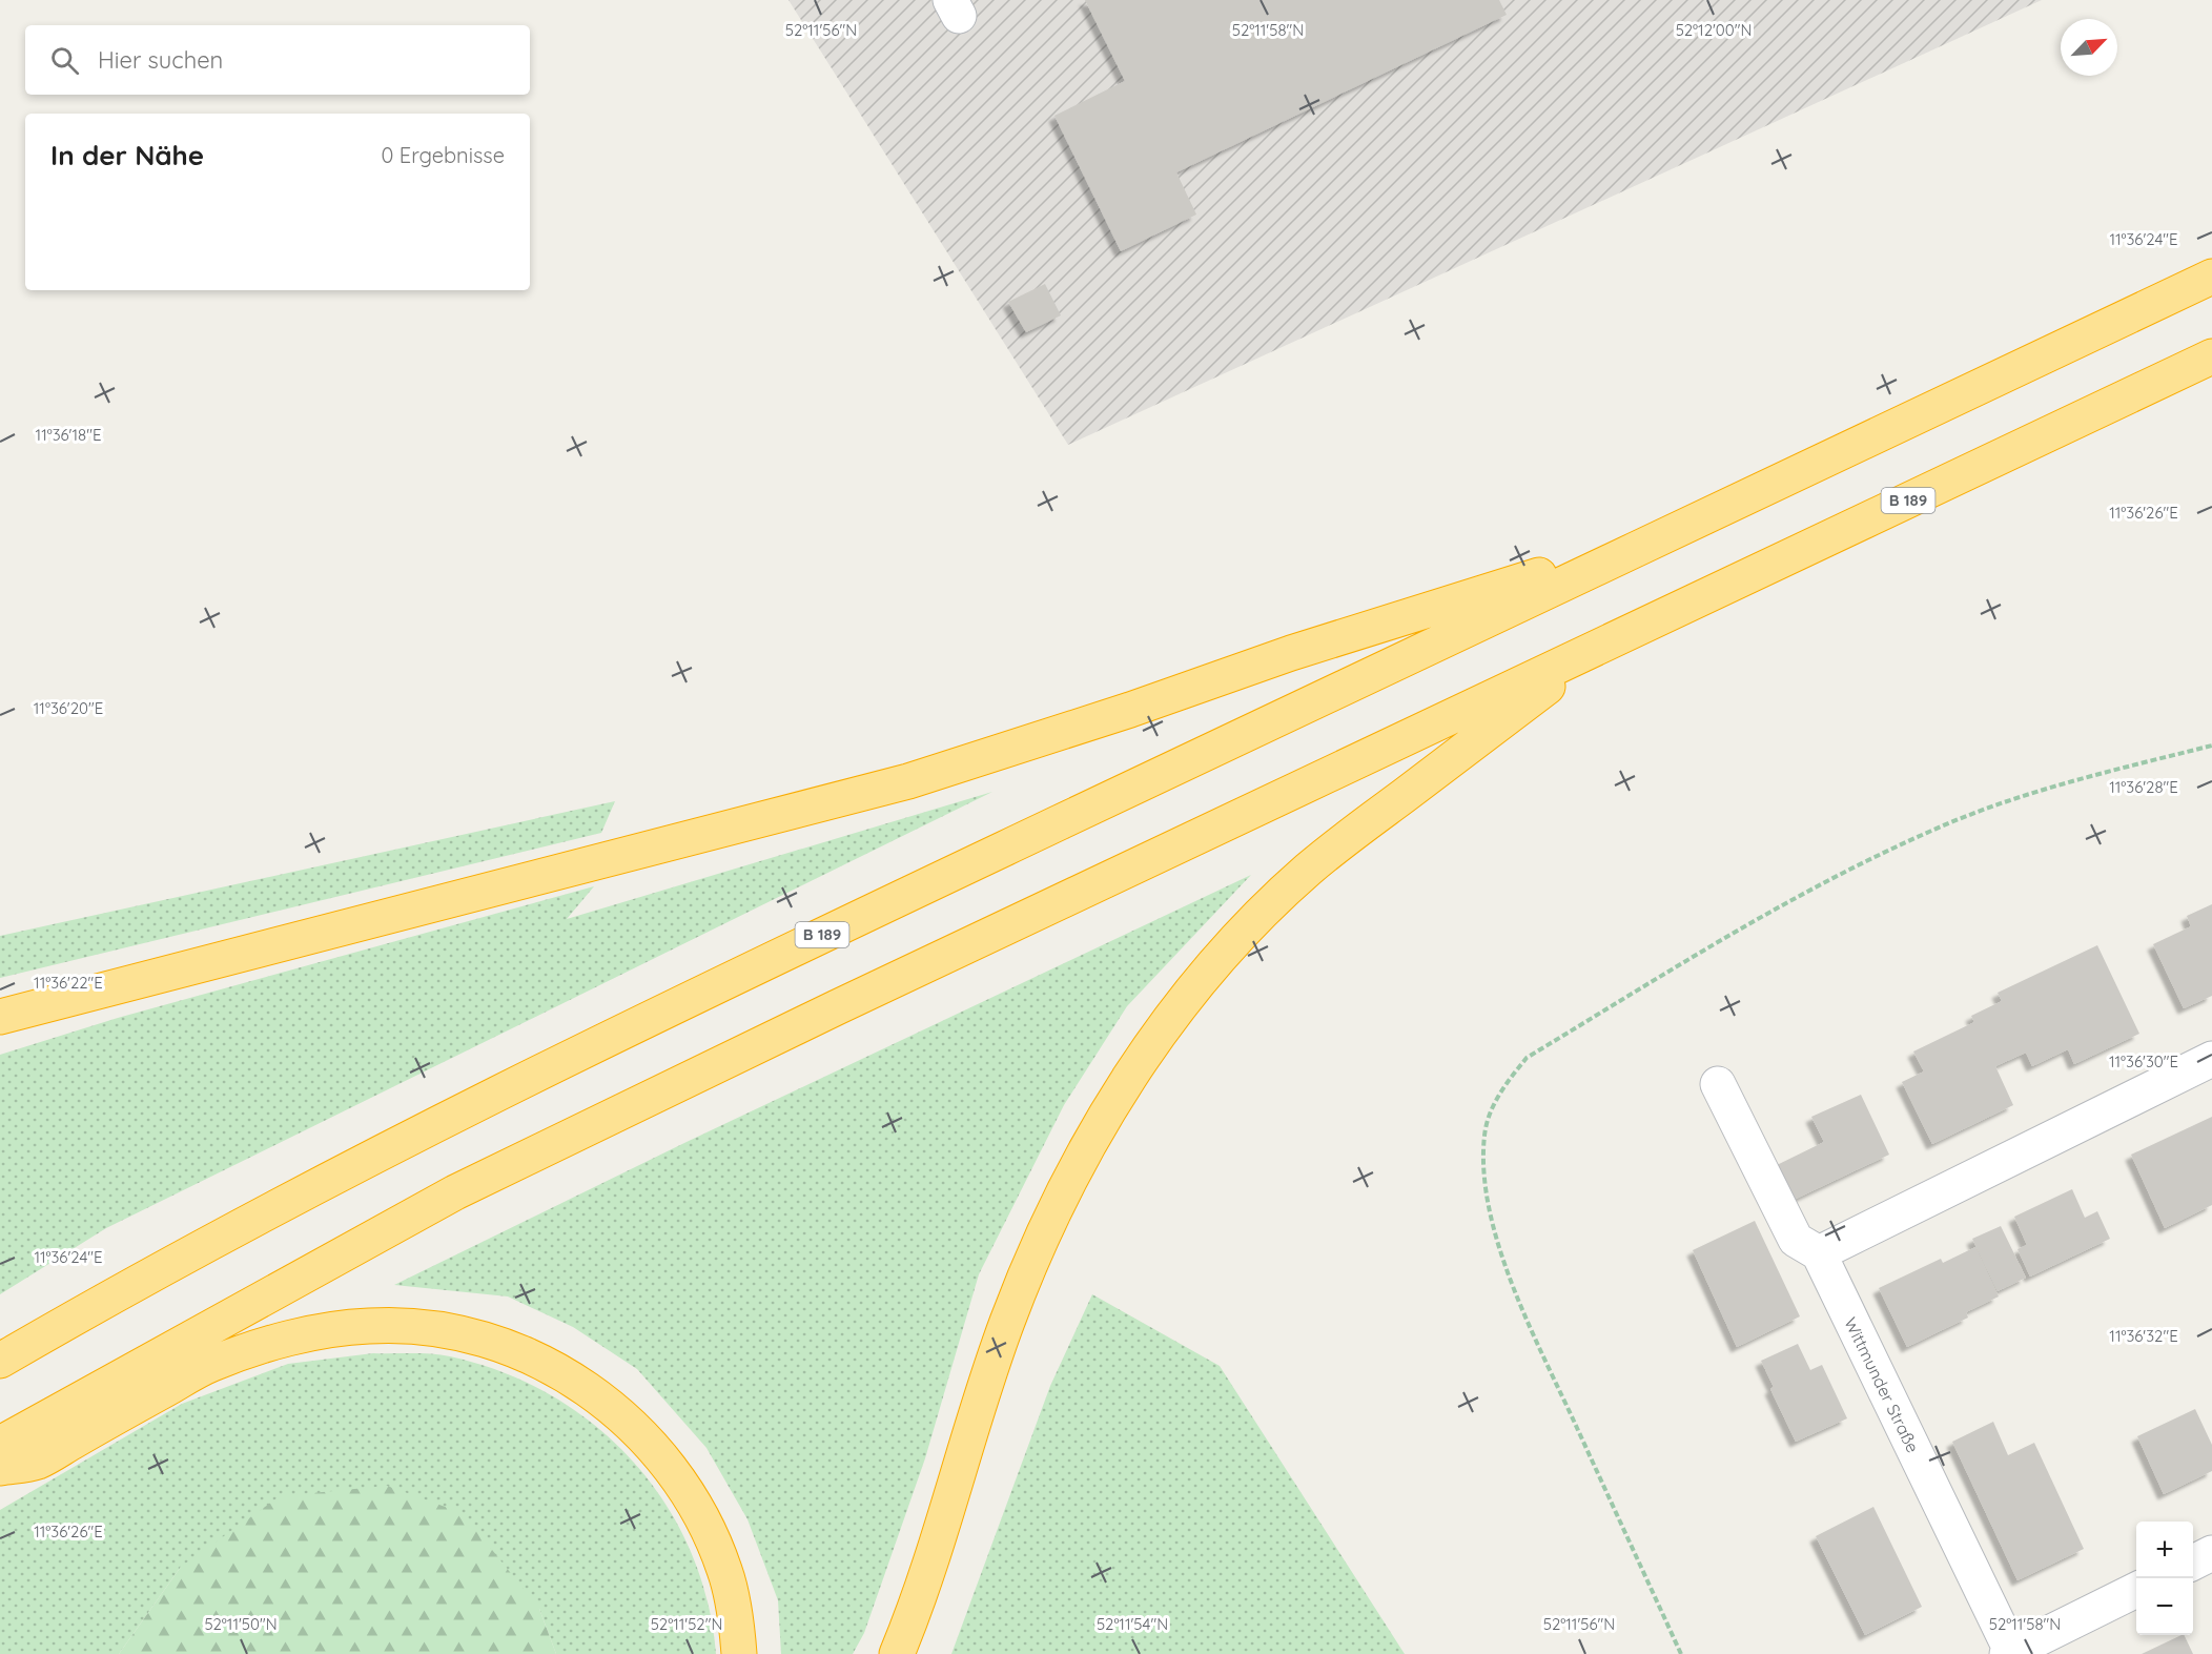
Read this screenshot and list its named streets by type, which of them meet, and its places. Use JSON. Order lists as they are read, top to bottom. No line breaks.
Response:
{"streets":{"highway":["B 189"],"street":["Wittmunder Straße"]},"north":"top right","page":{"search":"Hier suchen","heading":["In der Nähe","0 Ergebnisse"],"map_buttons":["+","−"]},"coordinates":["52°11'56\"N","52°11'58\"N","52°12'00\"N","11°36'24\"E","11°36'18\"E","11°36'26\"E","11°36'20\"E","11°36'28\"E","11°36'22\"E","11°36'30\"E","11°36'32\"E","52°11'50\"N","52°11'52\"N","52°11'54\"N"]}
